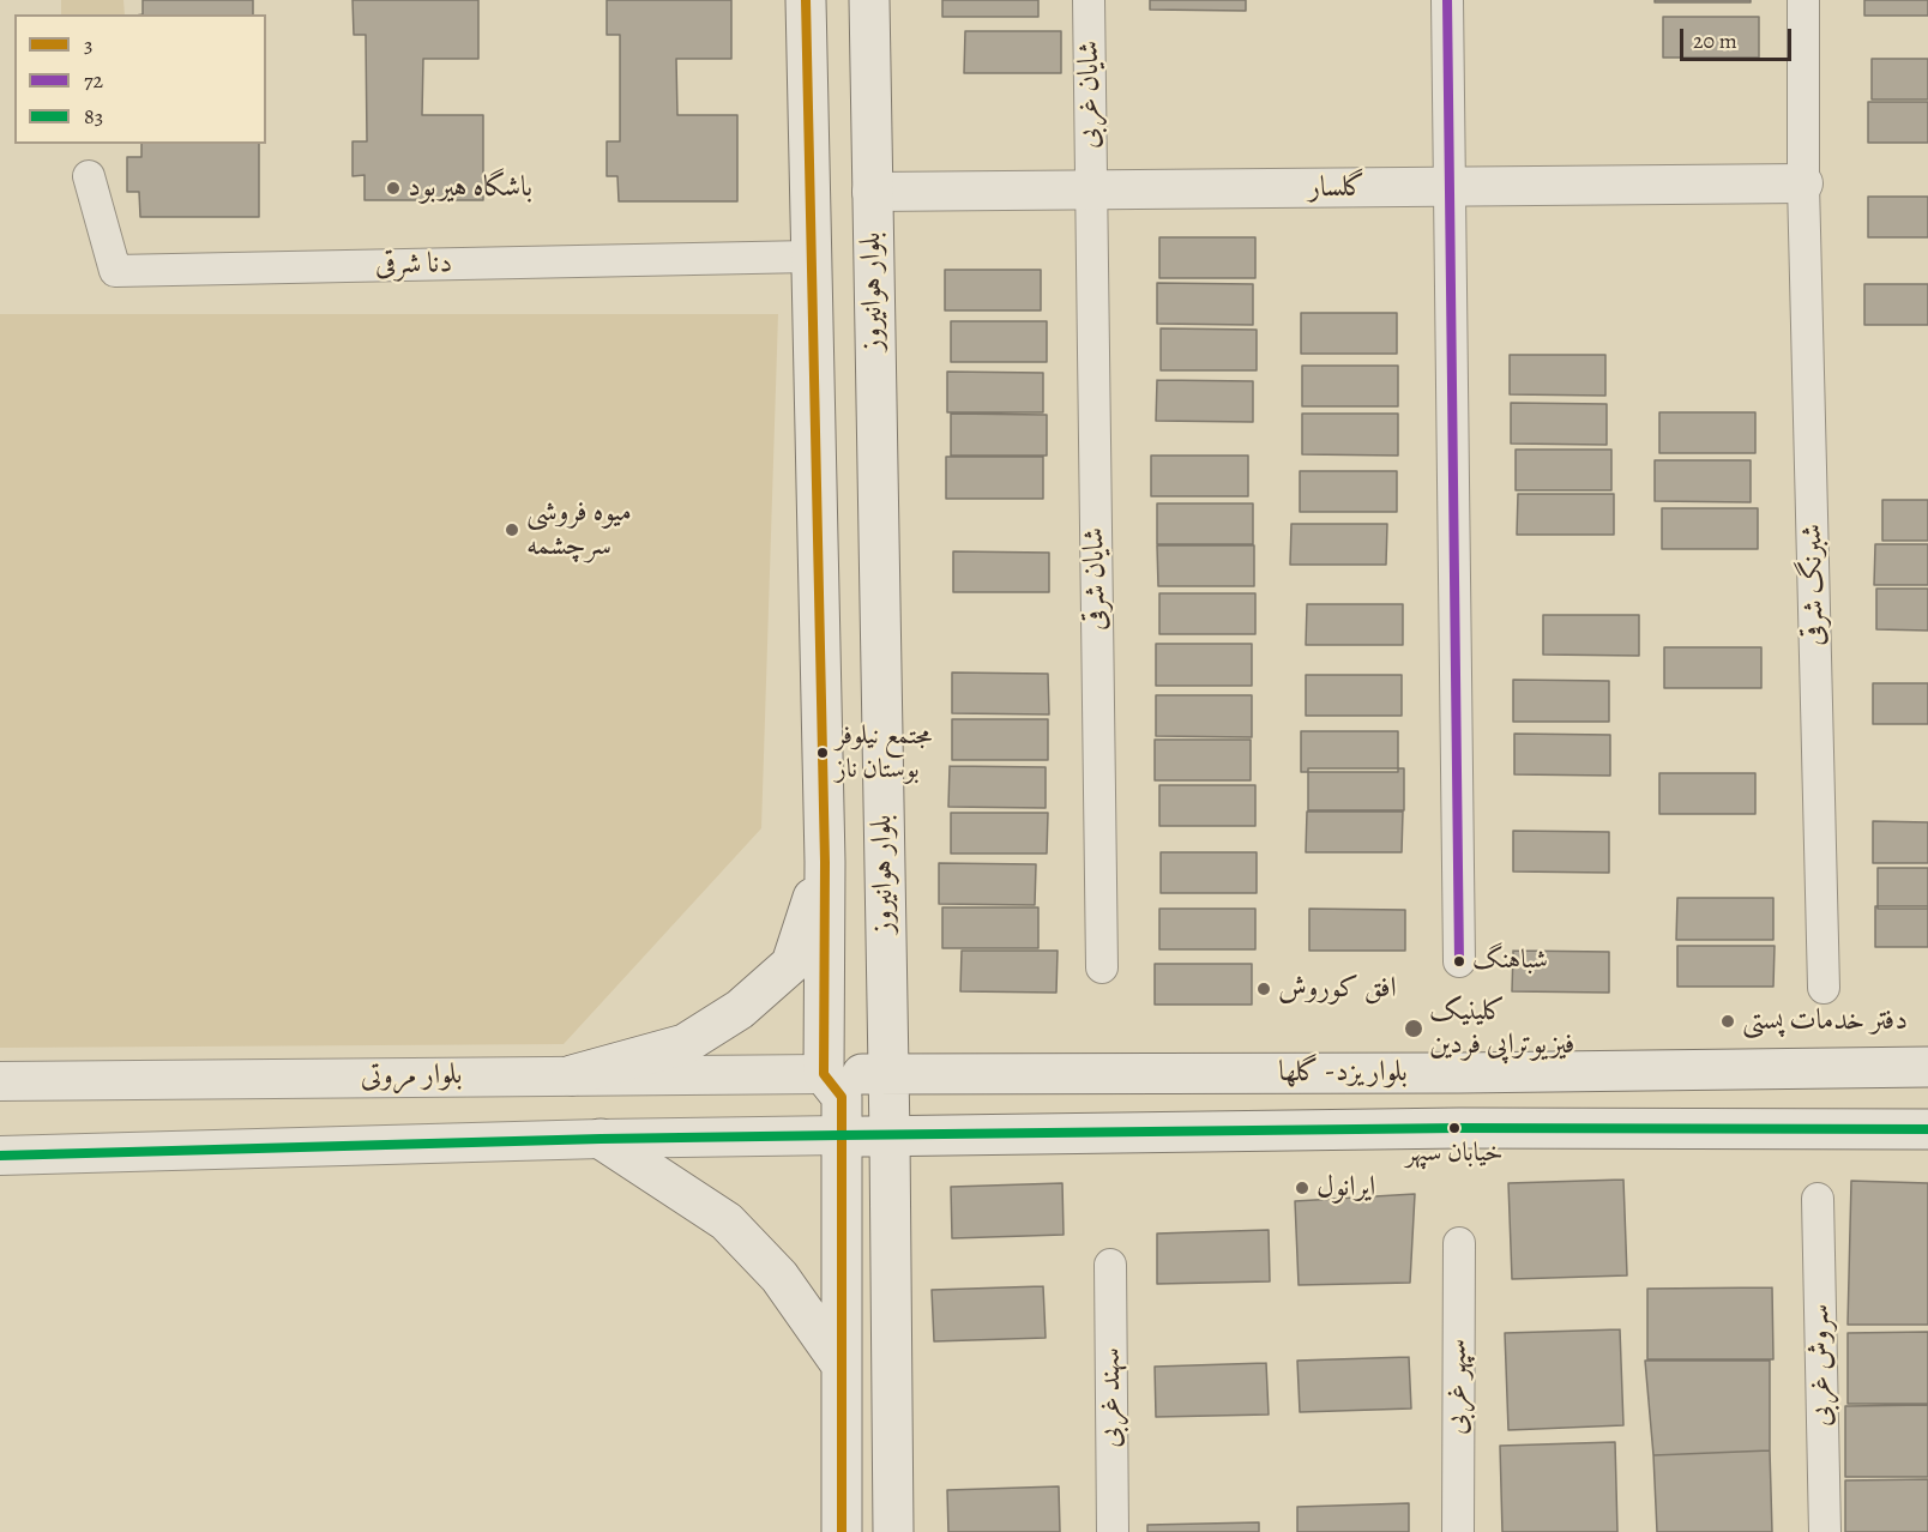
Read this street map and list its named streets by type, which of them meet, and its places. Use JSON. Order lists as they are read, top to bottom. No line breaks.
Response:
{"streets":{"main road":["بلوار هوانیروز","بلوار یزد- گلها"],"street":["شایان غربی","گلسار","دنا شرقی","شایان شرقی","شبرنگ شرقی","بلوار مروتی","سروش غربی","سپهر غربی","سهند غربی"]},"crossings":[["شایان غربی","گلسار"],["شایان غربی","شایان شرقی"],["گلسار","بلوار هوانیروز"],["گلسار","شایان شرقی"],["گلسار","شبرنگ شرقی"],["دنا شرقی","بلوار هوانیروز"],["بلوار هوانیروز","بلوار یزد- گلها"],["بلوار هوانیروز","بلوار مروتی"],["بلوار یزد- گلها","بلوار مروتی"]],"places":["باشگاه هیربود","میوه فروشی سرچشمه","مجتمع نیلوفر بوستان ناز","شباهنگ","افق کوروش","دفتر خدمات پستی","کلینیک فیزیوتراپی فردین","خیابان سپهر","ایرانول"],"lines":["transit line 3","transit line 72","transit line 83"],"legend":["3","72","83"],"scale_bar":"20 m"}
